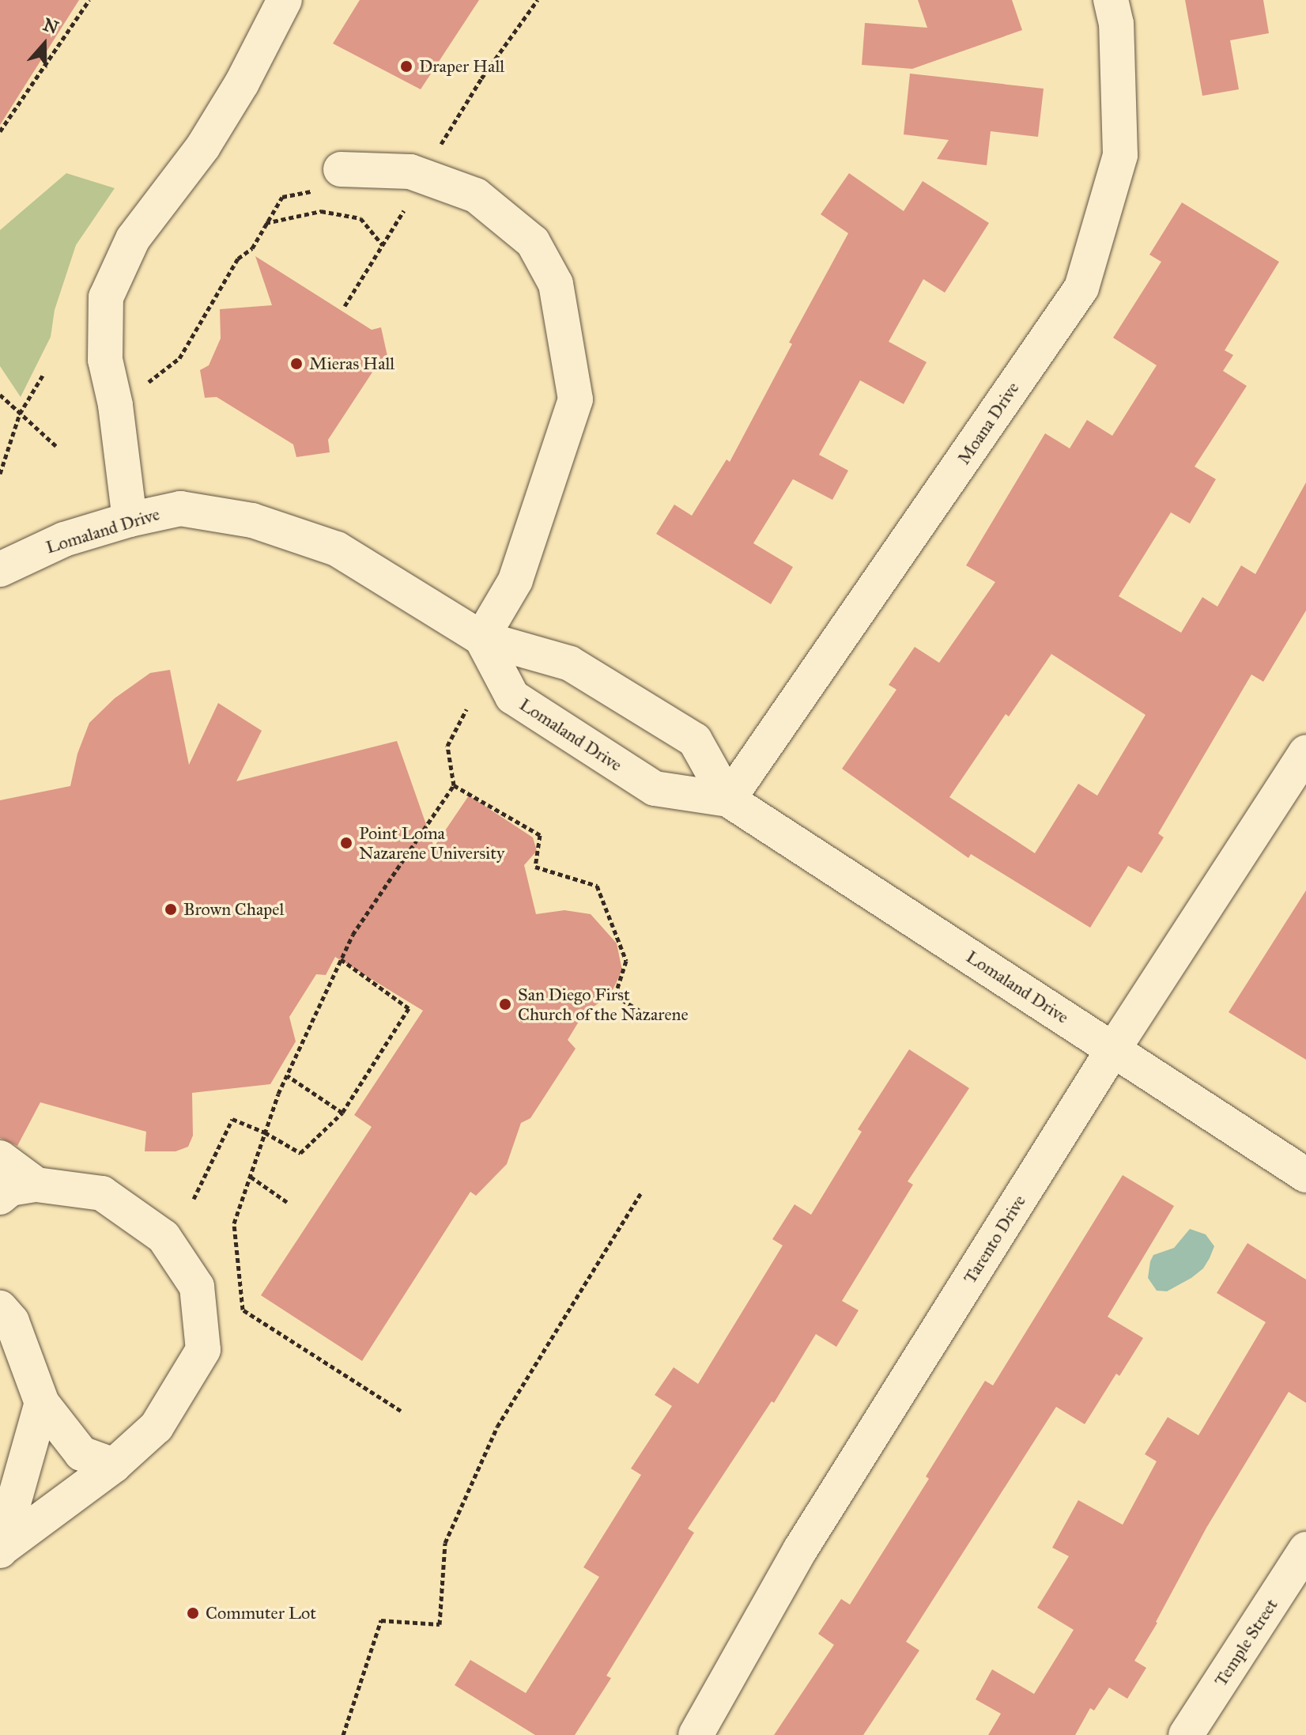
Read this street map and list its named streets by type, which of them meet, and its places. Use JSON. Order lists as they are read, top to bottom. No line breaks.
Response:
{"streets":{"street":["Moana Drive","Lomaland Drive","Tarento Drive","Temple Street"]},"crossings":[["Moana Drive","Lomaland Drive"],["Lomaland Drive","Tarento Drive"]],"places":["Draper Hall","Mieras Hall","Point Loma Nazarene University","Brown Chapel","San Diego First Church of the Nazarene","Commuter Lot"],"north":"top"}
